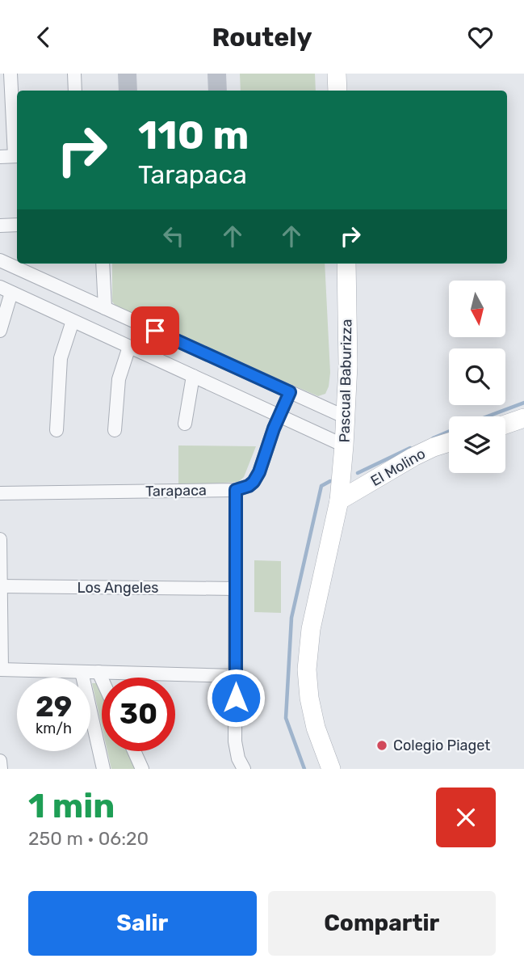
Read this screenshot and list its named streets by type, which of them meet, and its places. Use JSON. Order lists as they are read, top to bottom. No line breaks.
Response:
{"streets":{"main road":["Pascual Baburizza","El Molino"],"street":["Tarapaca","Los Angeles"]},"crossings":[["Pascual Baburizza","El Molino"]],"places":["Colegio Piaget"],"north":"bottom","page":{"header":"Routely","turn":["110 m","Tarapaca"],"speed":"29 km/h","limit":"30","heading":["1 min","250 m · 06:20"],"buttons":["Salir","Compartir"]}}
